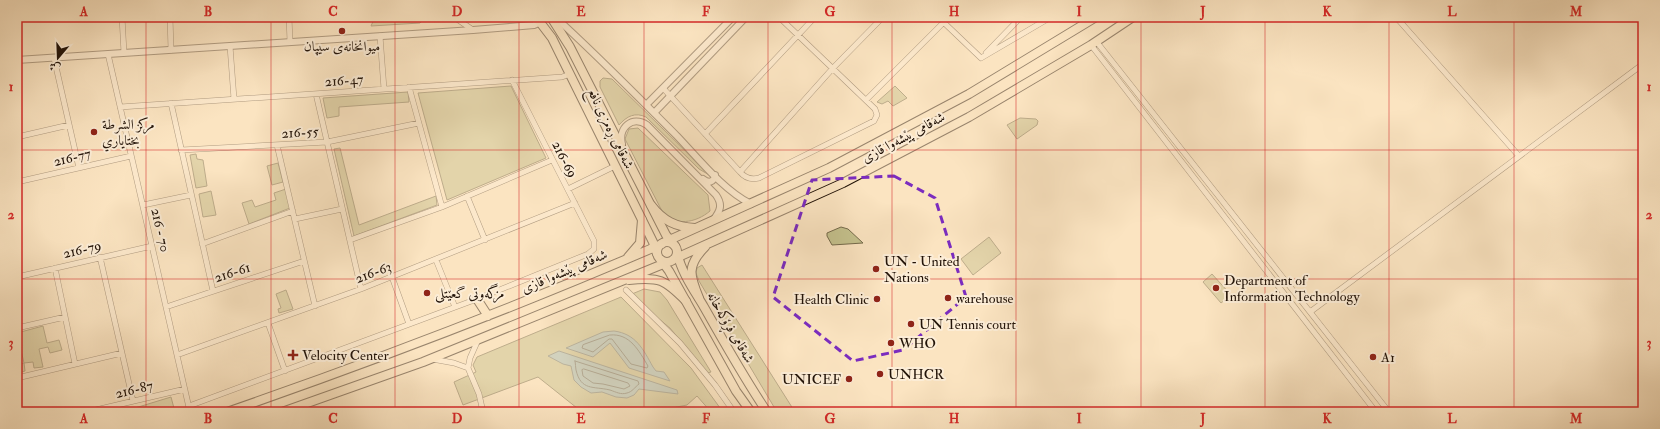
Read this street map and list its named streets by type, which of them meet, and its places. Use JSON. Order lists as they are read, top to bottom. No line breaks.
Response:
{"streets":{"main road":["شەقامی ڕەمزی نافع","شەقامی پێشەوا قازی","شەقامی فڕۆکەخانە"],"street":["216-47","216-55","216-77","216-69","216 - 70","216-79","216-61","216-63","216-87"]},"crossings":[["216-47","شەقامی ڕەمزی نافع"],["216-47","216-69"],["216-47","216 - 70"],["شەقامی ڕەمزی نافع","شەقامی پێشەوا قازی"],["شەقامی ڕەمزی نافع","شەقامی فڕۆکەخانە"],["شەقامی پێشەوا قازی","شەقامی فڕۆکەخانە"],["216-77","216 - 70"],["216-69","216-63"],["216 - 70","216-79"],["216 - 70","216-61"],["216 - 70","216-63"],["216 - 70","216-87"]],"places":{"other":["میوانخانەی سیپان","مركز الشرطة بختاياري","UN - United Nations","Department of Information Technology","مزگەوتی گعێتلی","warehouse","Health Clinic","UN Tennis court","WHO","A1","UNHCR","UNICEF"],"health":["Velocity Center"]},"north":"bottom","grid":{"columns":["A","B","C","D","E","F","G","H","I","J","K","L","M"],"rows":["1","2","3"]}}
